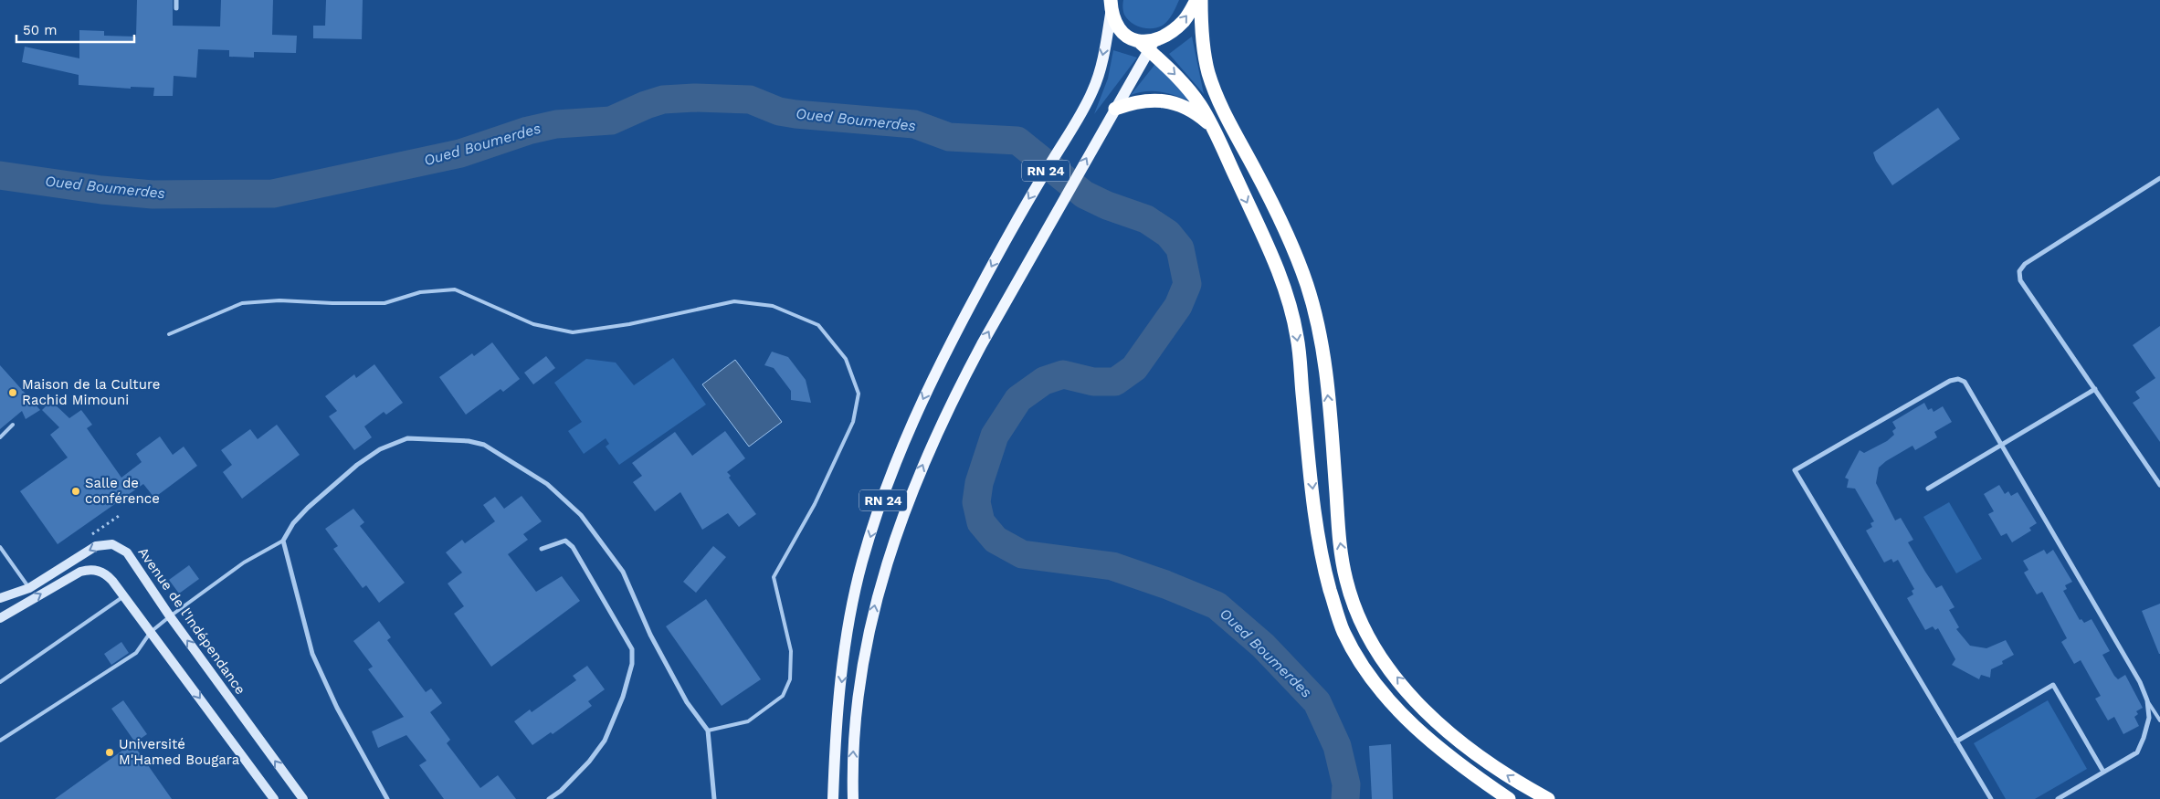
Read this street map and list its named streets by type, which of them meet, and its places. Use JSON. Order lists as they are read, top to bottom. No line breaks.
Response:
{"streets":{"main road":["RN 24","Avenue de l'Indépendance"]},"water":["Oued Boumerdes"],"places":["Maison de la Culture Rachid Mimouni","Salle de conférence","Université M'Hamed Bougara"],"scale_bar":"50 m"}
